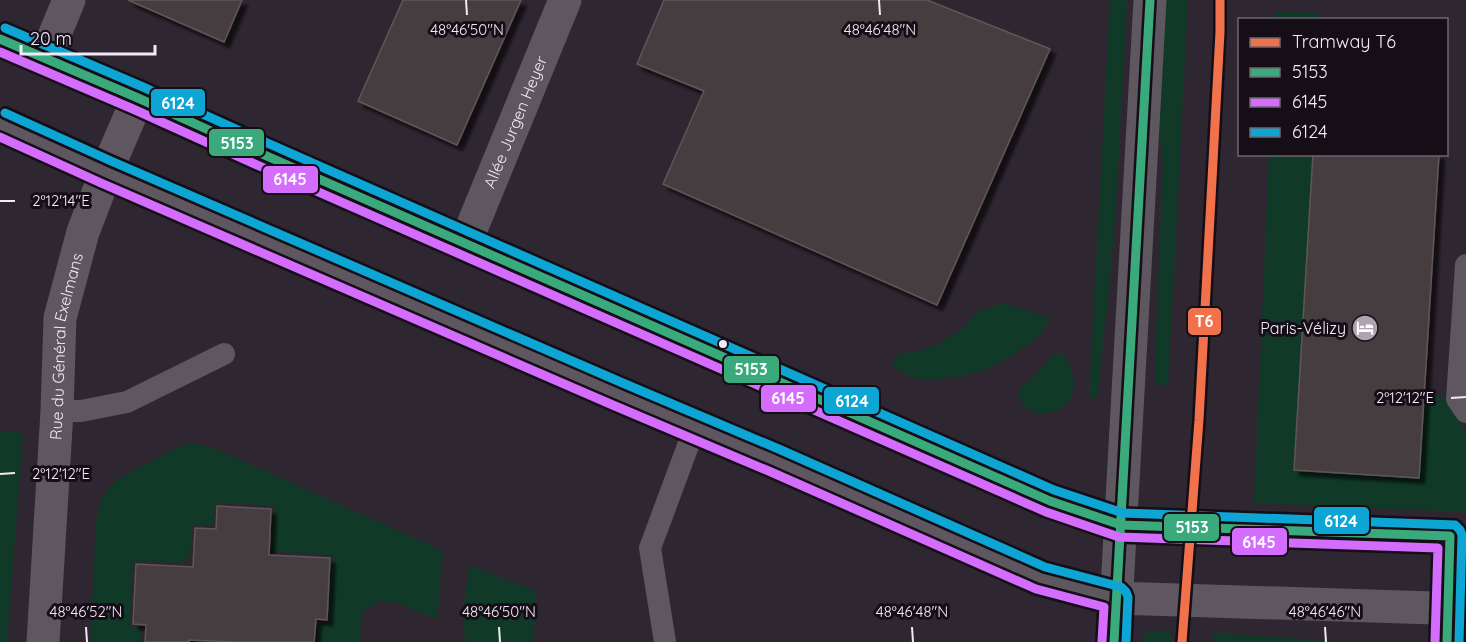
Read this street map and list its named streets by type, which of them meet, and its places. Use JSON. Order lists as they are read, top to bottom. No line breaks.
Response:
{"streets":{"street":["Allée Jurgen Heyer","Rue du Général Exelmans"]},"places":{"hotel":["Paris-Vélizy"]},"lines":["tram line T6","transit line 5153","transit line 6124","transit line 6145"],"legend":["Tramway T6","5153","6145","6124"],"scale_bar":"20 m","coordinates":["48°46'50\"N","48°46'48\"N","2°12'14\"E","2°12'12\"E","48°46'52\"N","48°46'46\"N"]}
